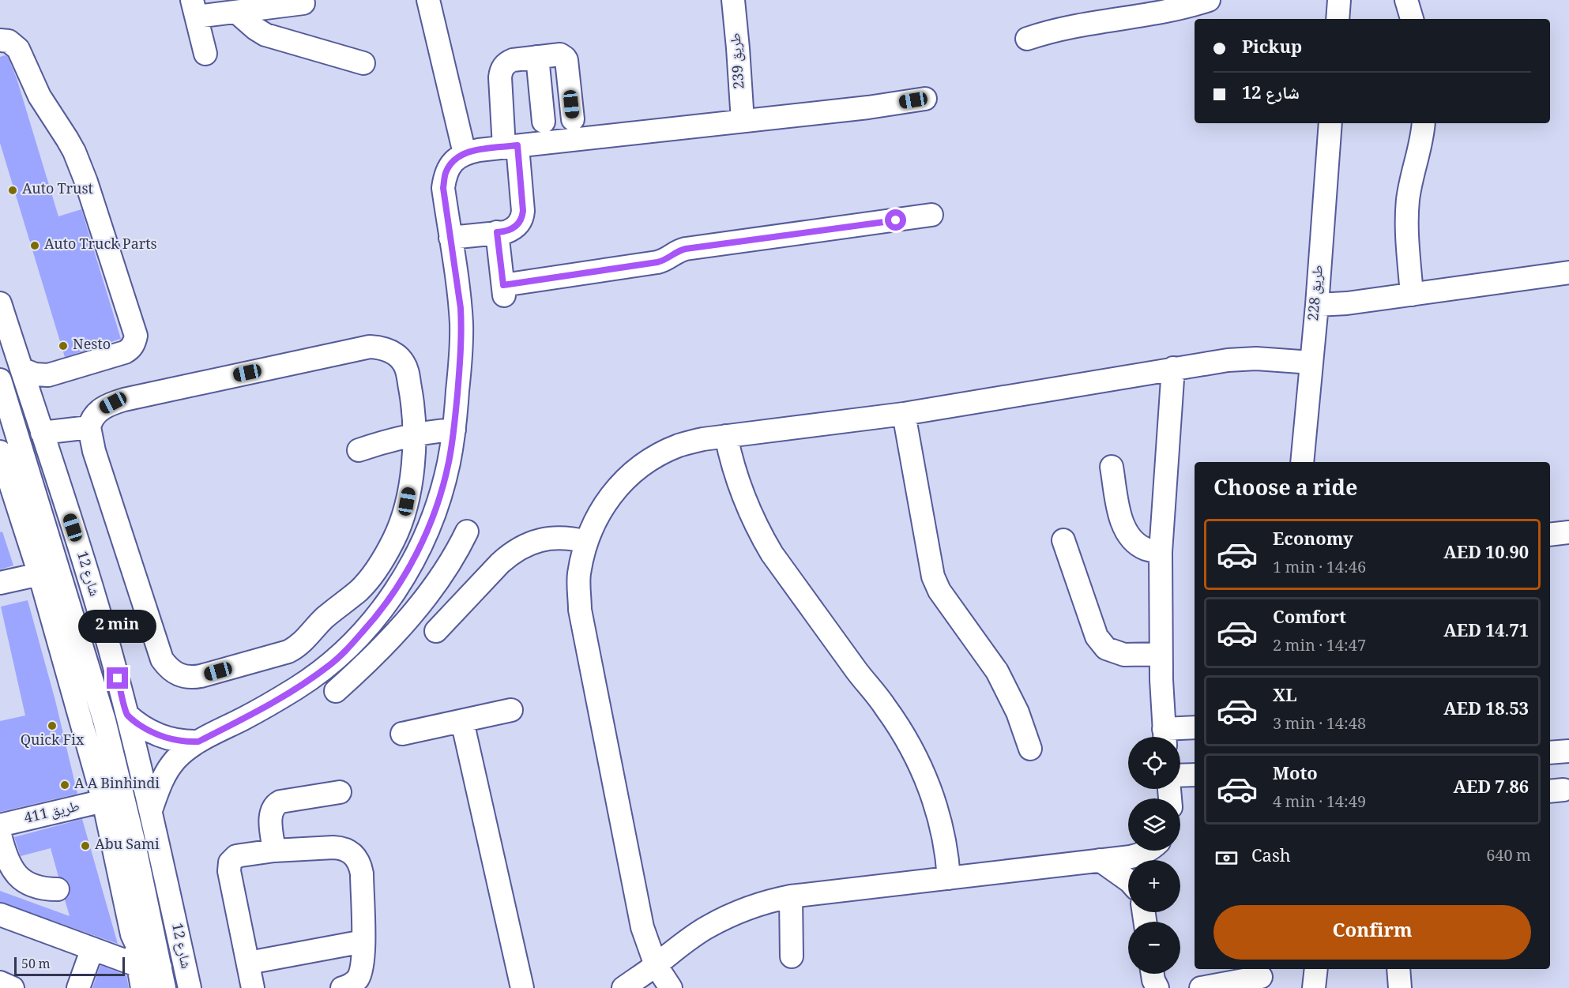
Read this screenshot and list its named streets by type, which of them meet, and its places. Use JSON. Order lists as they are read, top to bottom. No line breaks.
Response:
{"streets":{"street":["طريق 239","طريق 228","شارع 12","طريق 411"]},"places":["Auto Trust","Auto Truck Parts","Nesto","Quick Fix","A A Binhindi","Abu Sami"],"scale_bar":"50 m","page":{"banner":["Pickup","شارع 12"],"heading":"Choose a ride","list":[{"name":"Economy","note":"1 min · 14:46","value":"AED 10.90"},{"name":"Comfort","note":"2 min · 14:47","value":"AED 14.71"},{"name":"XL","note":"3 min · 14:48","value":"AED 18.53"},{"name":"Moto","note":"4 min · 14:49","value":"AED 7.86"}],"bubble":"2 min","map_buttons":["+","−"],"pay":["Cash","640 m"],"buttons":"Confirm","scale":"50 m"}}
